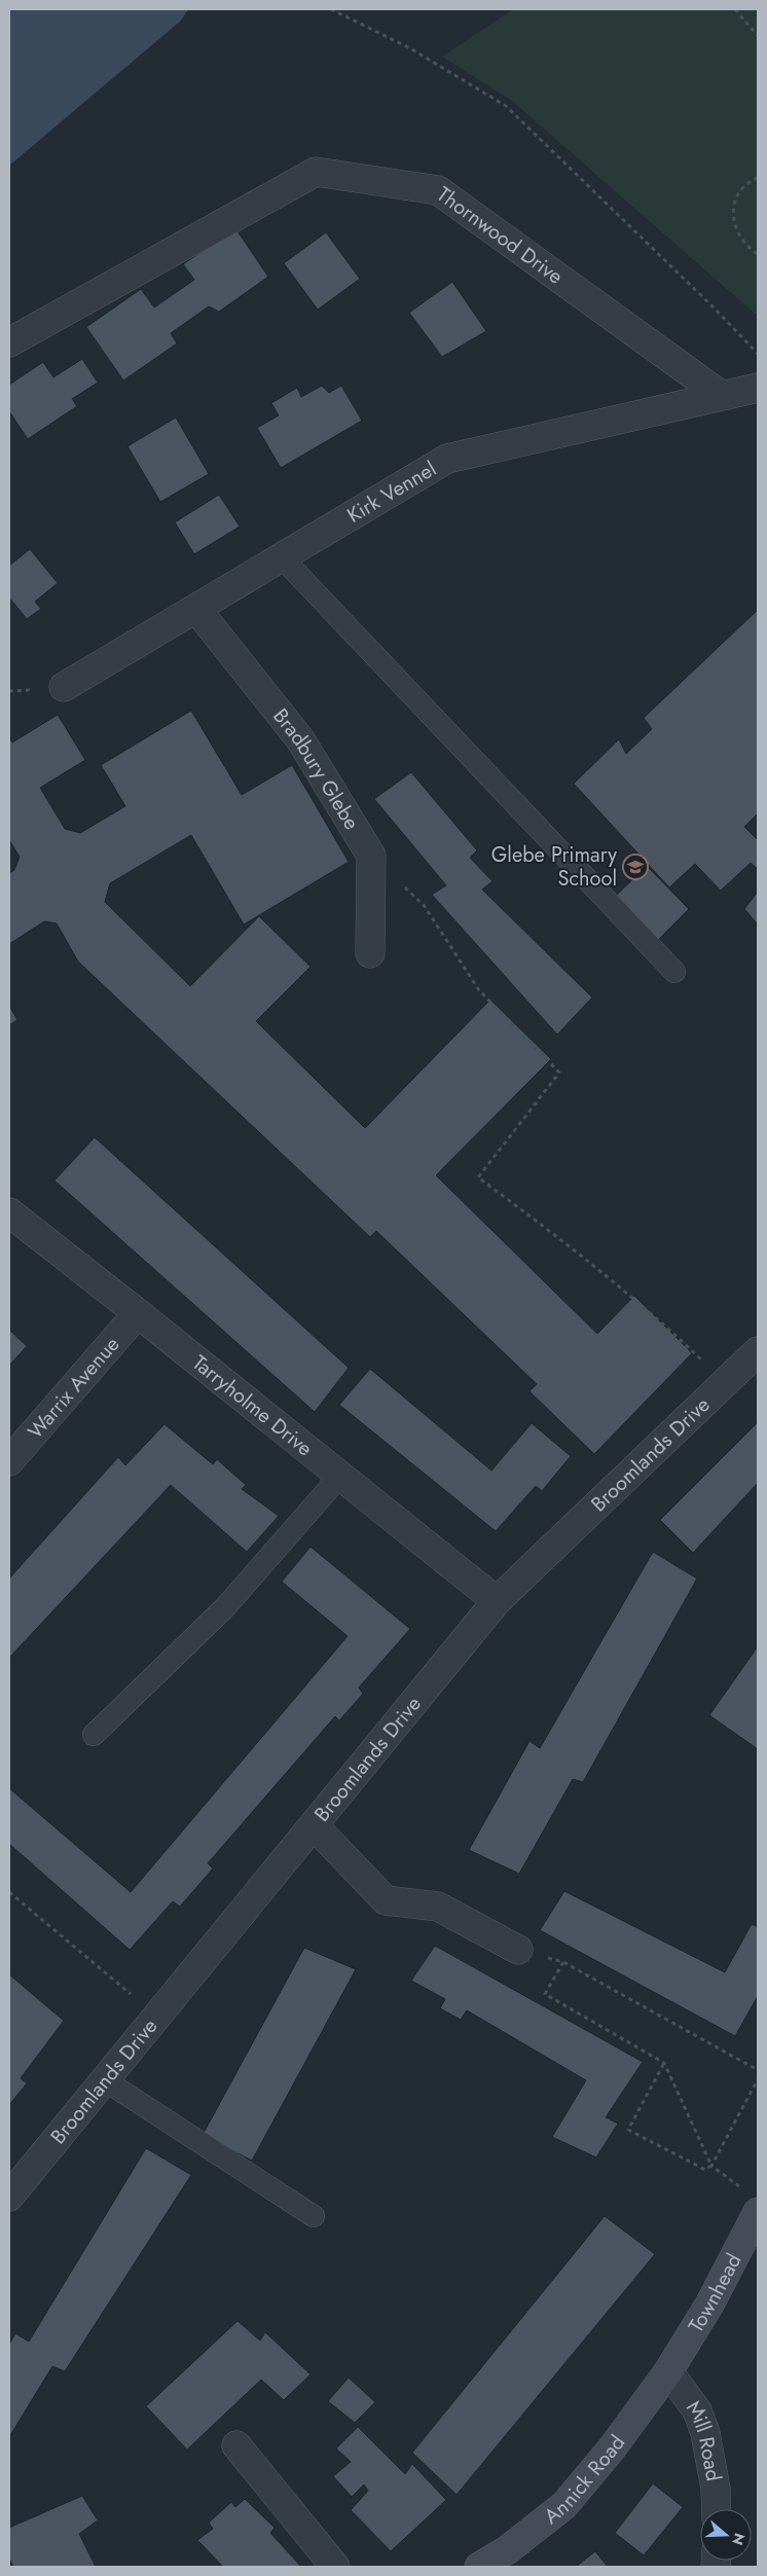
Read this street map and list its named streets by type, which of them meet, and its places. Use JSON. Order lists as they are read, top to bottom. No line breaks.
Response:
{"streets":{"main road":["Townhead","Annick Road"],"street":["Thornwood Drive","Kirk Vennel","Bradbury Glebe","Warrix Avenue","Tarryholme Drive","Broomlands Drive","Mill Road"]},"crossings":[["Thornwood Drive","Kirk Vennel"],["Kirk Vennel","Bradbury Glebe"],["Warrix Avenue","Tarryholme Drive"],["Tarryholme Drive","Broomlands Drive"],["Townhead","Mill Road"],["Townhead","Annick Road"],["Mill Road","Annick Road"]],"places":{"school or university":["Glebe Primary School"]},"north":"right"}
